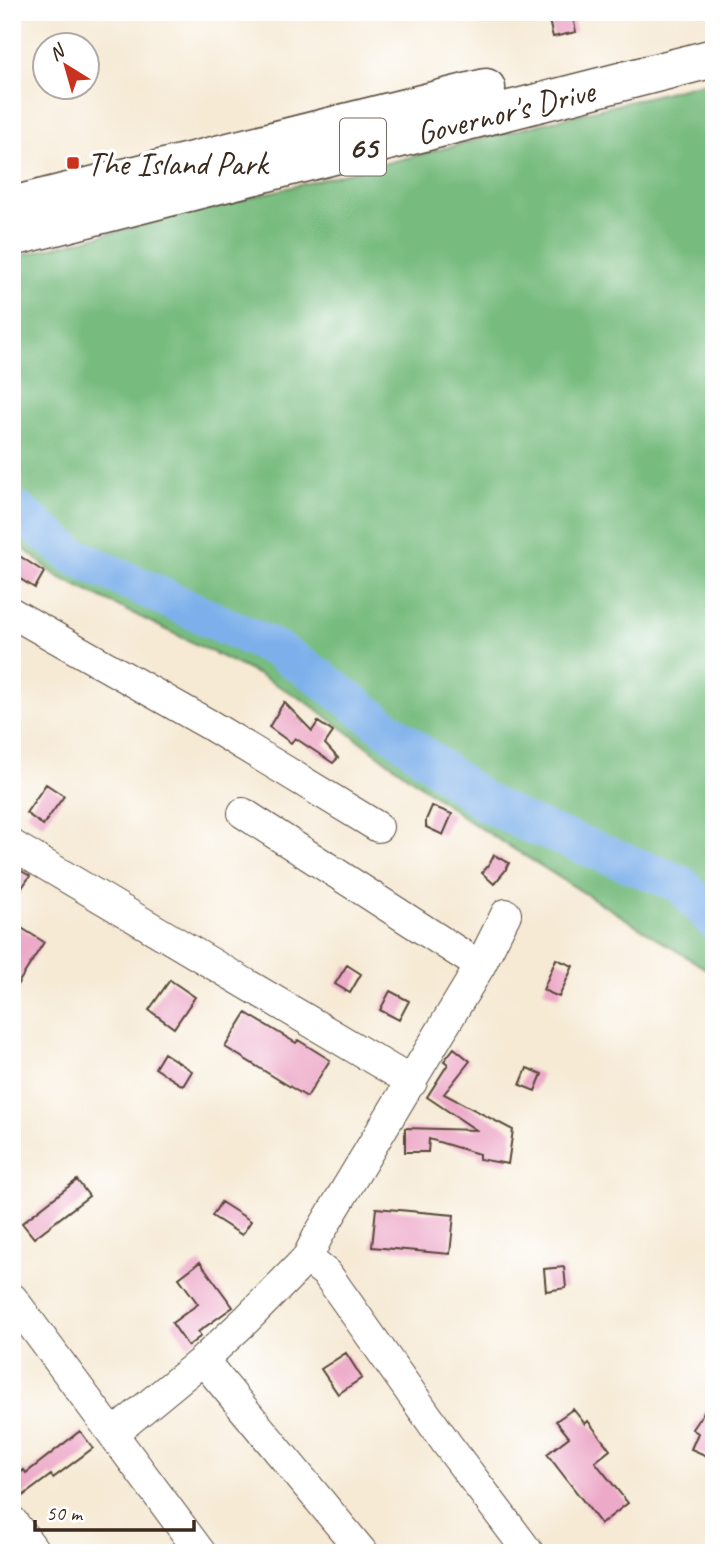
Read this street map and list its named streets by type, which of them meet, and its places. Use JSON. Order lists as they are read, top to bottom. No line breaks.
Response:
{"streets":{"highway":["Governor's Drive","65"]},"places":{"transit":["The Island Park"]},"scale_bar":"50 m","north":"top left"}
